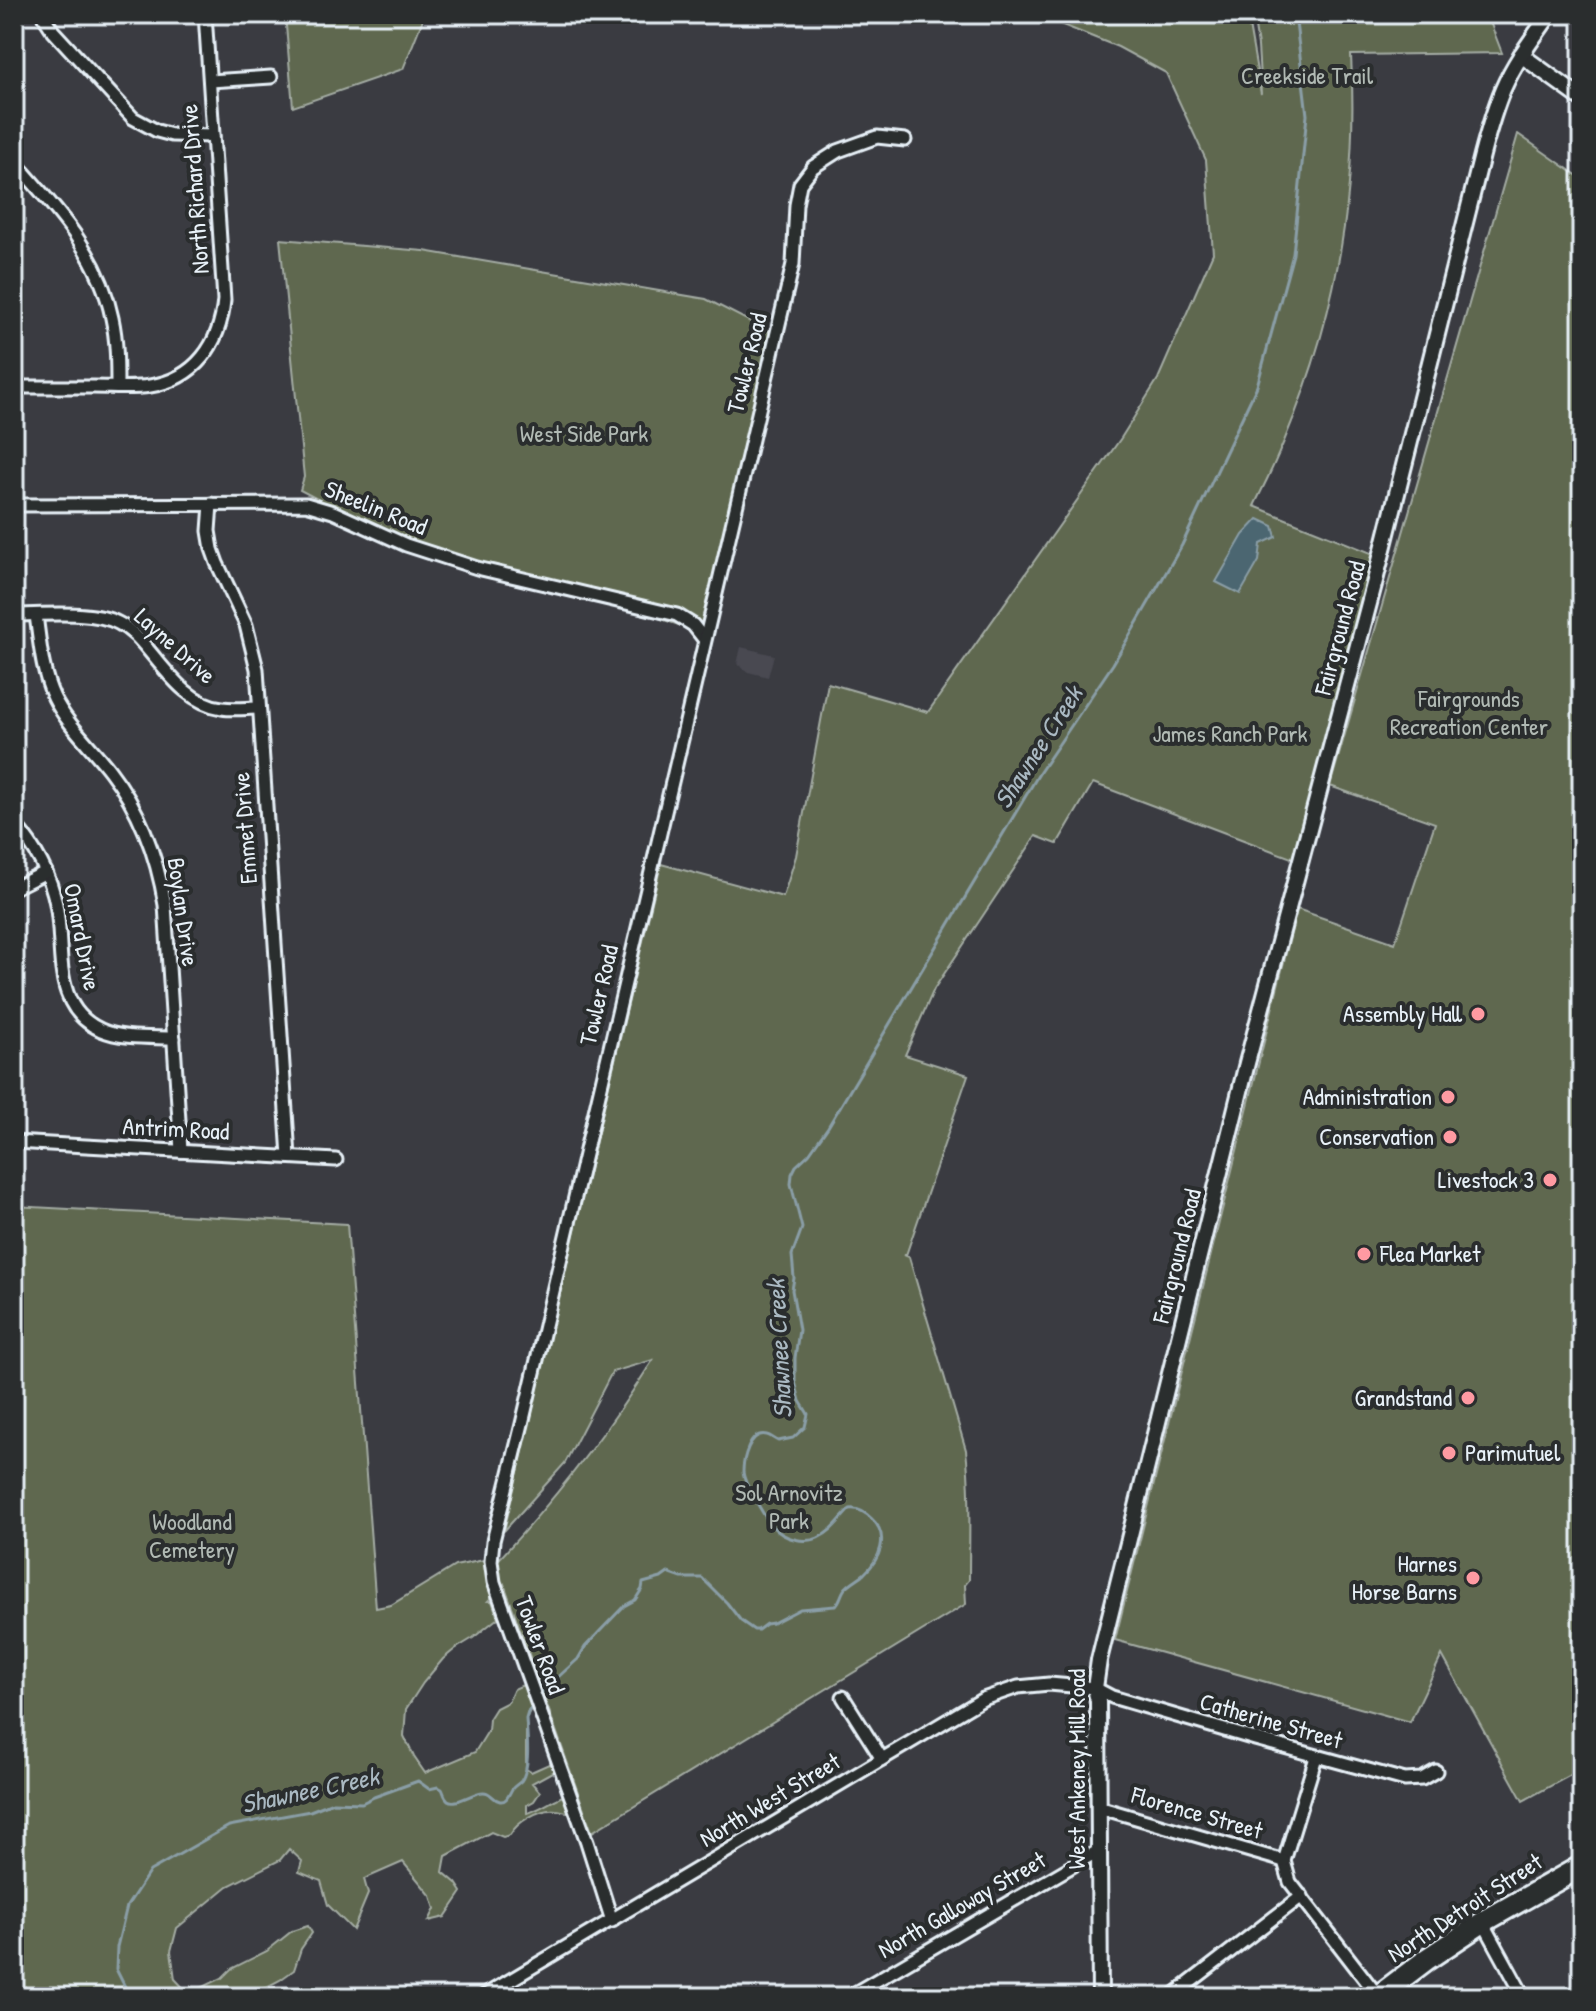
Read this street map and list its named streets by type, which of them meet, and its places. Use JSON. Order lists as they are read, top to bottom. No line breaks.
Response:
{"streets":{"highway":["North Detroit Street"],"street":["North Richard Drive","Towler Road","Sheelin Road","Fairground Road","Layne Drive","Emmet Drive","Boylan Drive","Omard Drive","Antrim Road","Catherine Street","West Ankeney Mill Road","North West Street","Florence Street","North Galloway Street"]},"crossings":[["Towler Road","Sheelin Road"],["Towler Road","North West Street"],["Sheelin Road","Emmet Drive"],["Fairground Road","West Ankeney Mill Road"],["Layne Drive","Emmet Drive"],["Layne Drive","Boylan Drive"],["Emmet Drive","Antrim Road"],["Boylan Drive","Omard Drive"],["Boylan Drive","Antrim Road"],["Catherine Street","West Ankeney Mill Road"],["Catherine Street","North West Street"],["West Ankeney Mill Road","North West Street"],["West Ankeney Mill Road","Florence Street"],["West Ankeney Mill Road","North Galloway Street"]],"water":["Shawnee Creek"],"parks":["Creekside Trail","West Side Park","Fairgrounds Recreation Center","James Ranch Park","Sol Arnovitz Park","Woodland Cemetery"],"places":["Assembly Hall","Administration","Conservation","Livestock 3","Flea Market","Grandstand","Parimutuel","Harnes Horse Barns"]}
